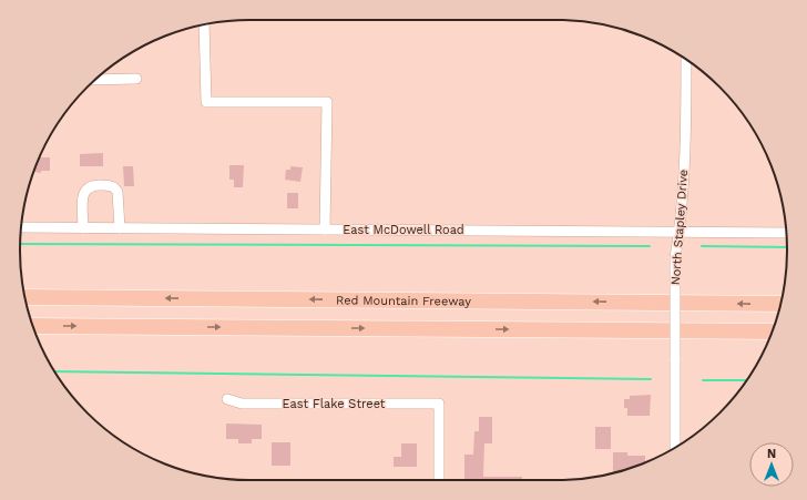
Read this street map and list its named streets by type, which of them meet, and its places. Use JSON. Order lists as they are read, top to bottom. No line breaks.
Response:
{"streets":{"highway":["Red Mountain Freeway"],"street":["North Stapley Drive","East McDowell Road","East Flake Street"]},"crossings":[["North Stapley Drive","East McDowell Road"]],"north":"top"}
